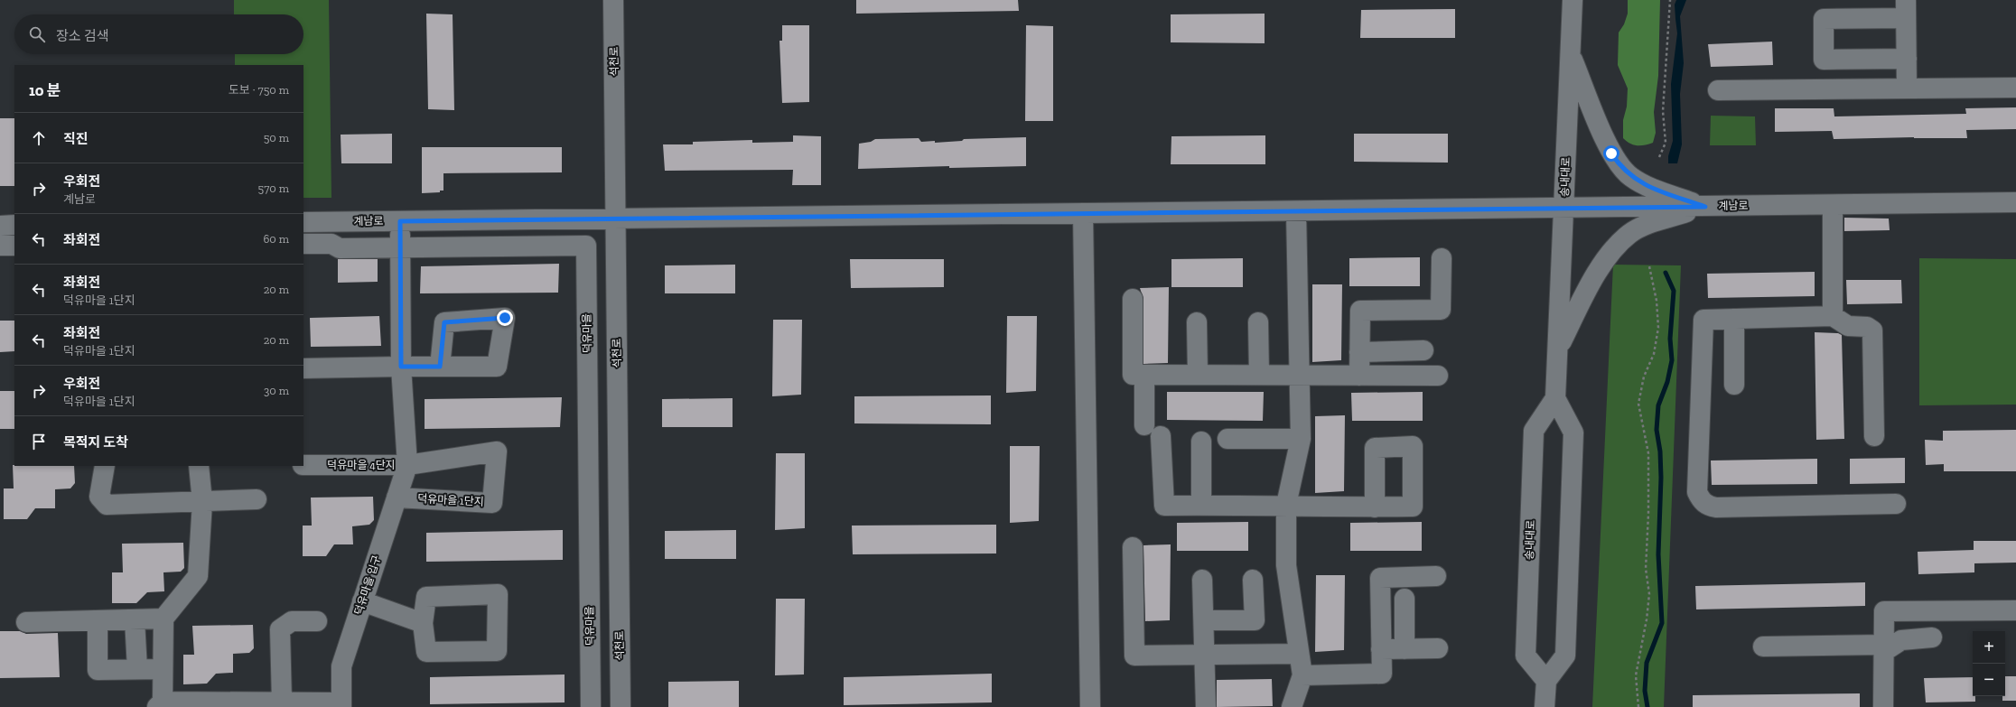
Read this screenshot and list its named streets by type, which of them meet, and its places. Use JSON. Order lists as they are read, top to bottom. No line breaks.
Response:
{"streets":{"street":["석천로","송내대로","계남로","덕유마을","덕유마을 4단지","덕유마을 1단지","덕유마을 입구"]},"crossings":[["석천로","계남로"],["송내대로","계남로"],["계남로","덕유마을 4단지"],["덕유마을","덕유마을 4단지"],["덕유마을 4단지","덕유마을 1단지"],["덕유마을 4단지","덕유마을 입구"],["덕유마을 1단지","덕유마을 입구"]],"page":{"search":"장소 검색","heading":["10 분","도보 · 750 m"],"list":[["직진","50 m"],["우회전","계남로","570 m"],["좌회전","60 m"],["좌회전","덕유마을 1단지","20 m"],["좌회전","덕유마을 1단지","20 m"],["우회전","덕유마을 1단지","30 m"],"목적지 도착"],"map_buttons":["+","−"]}}
